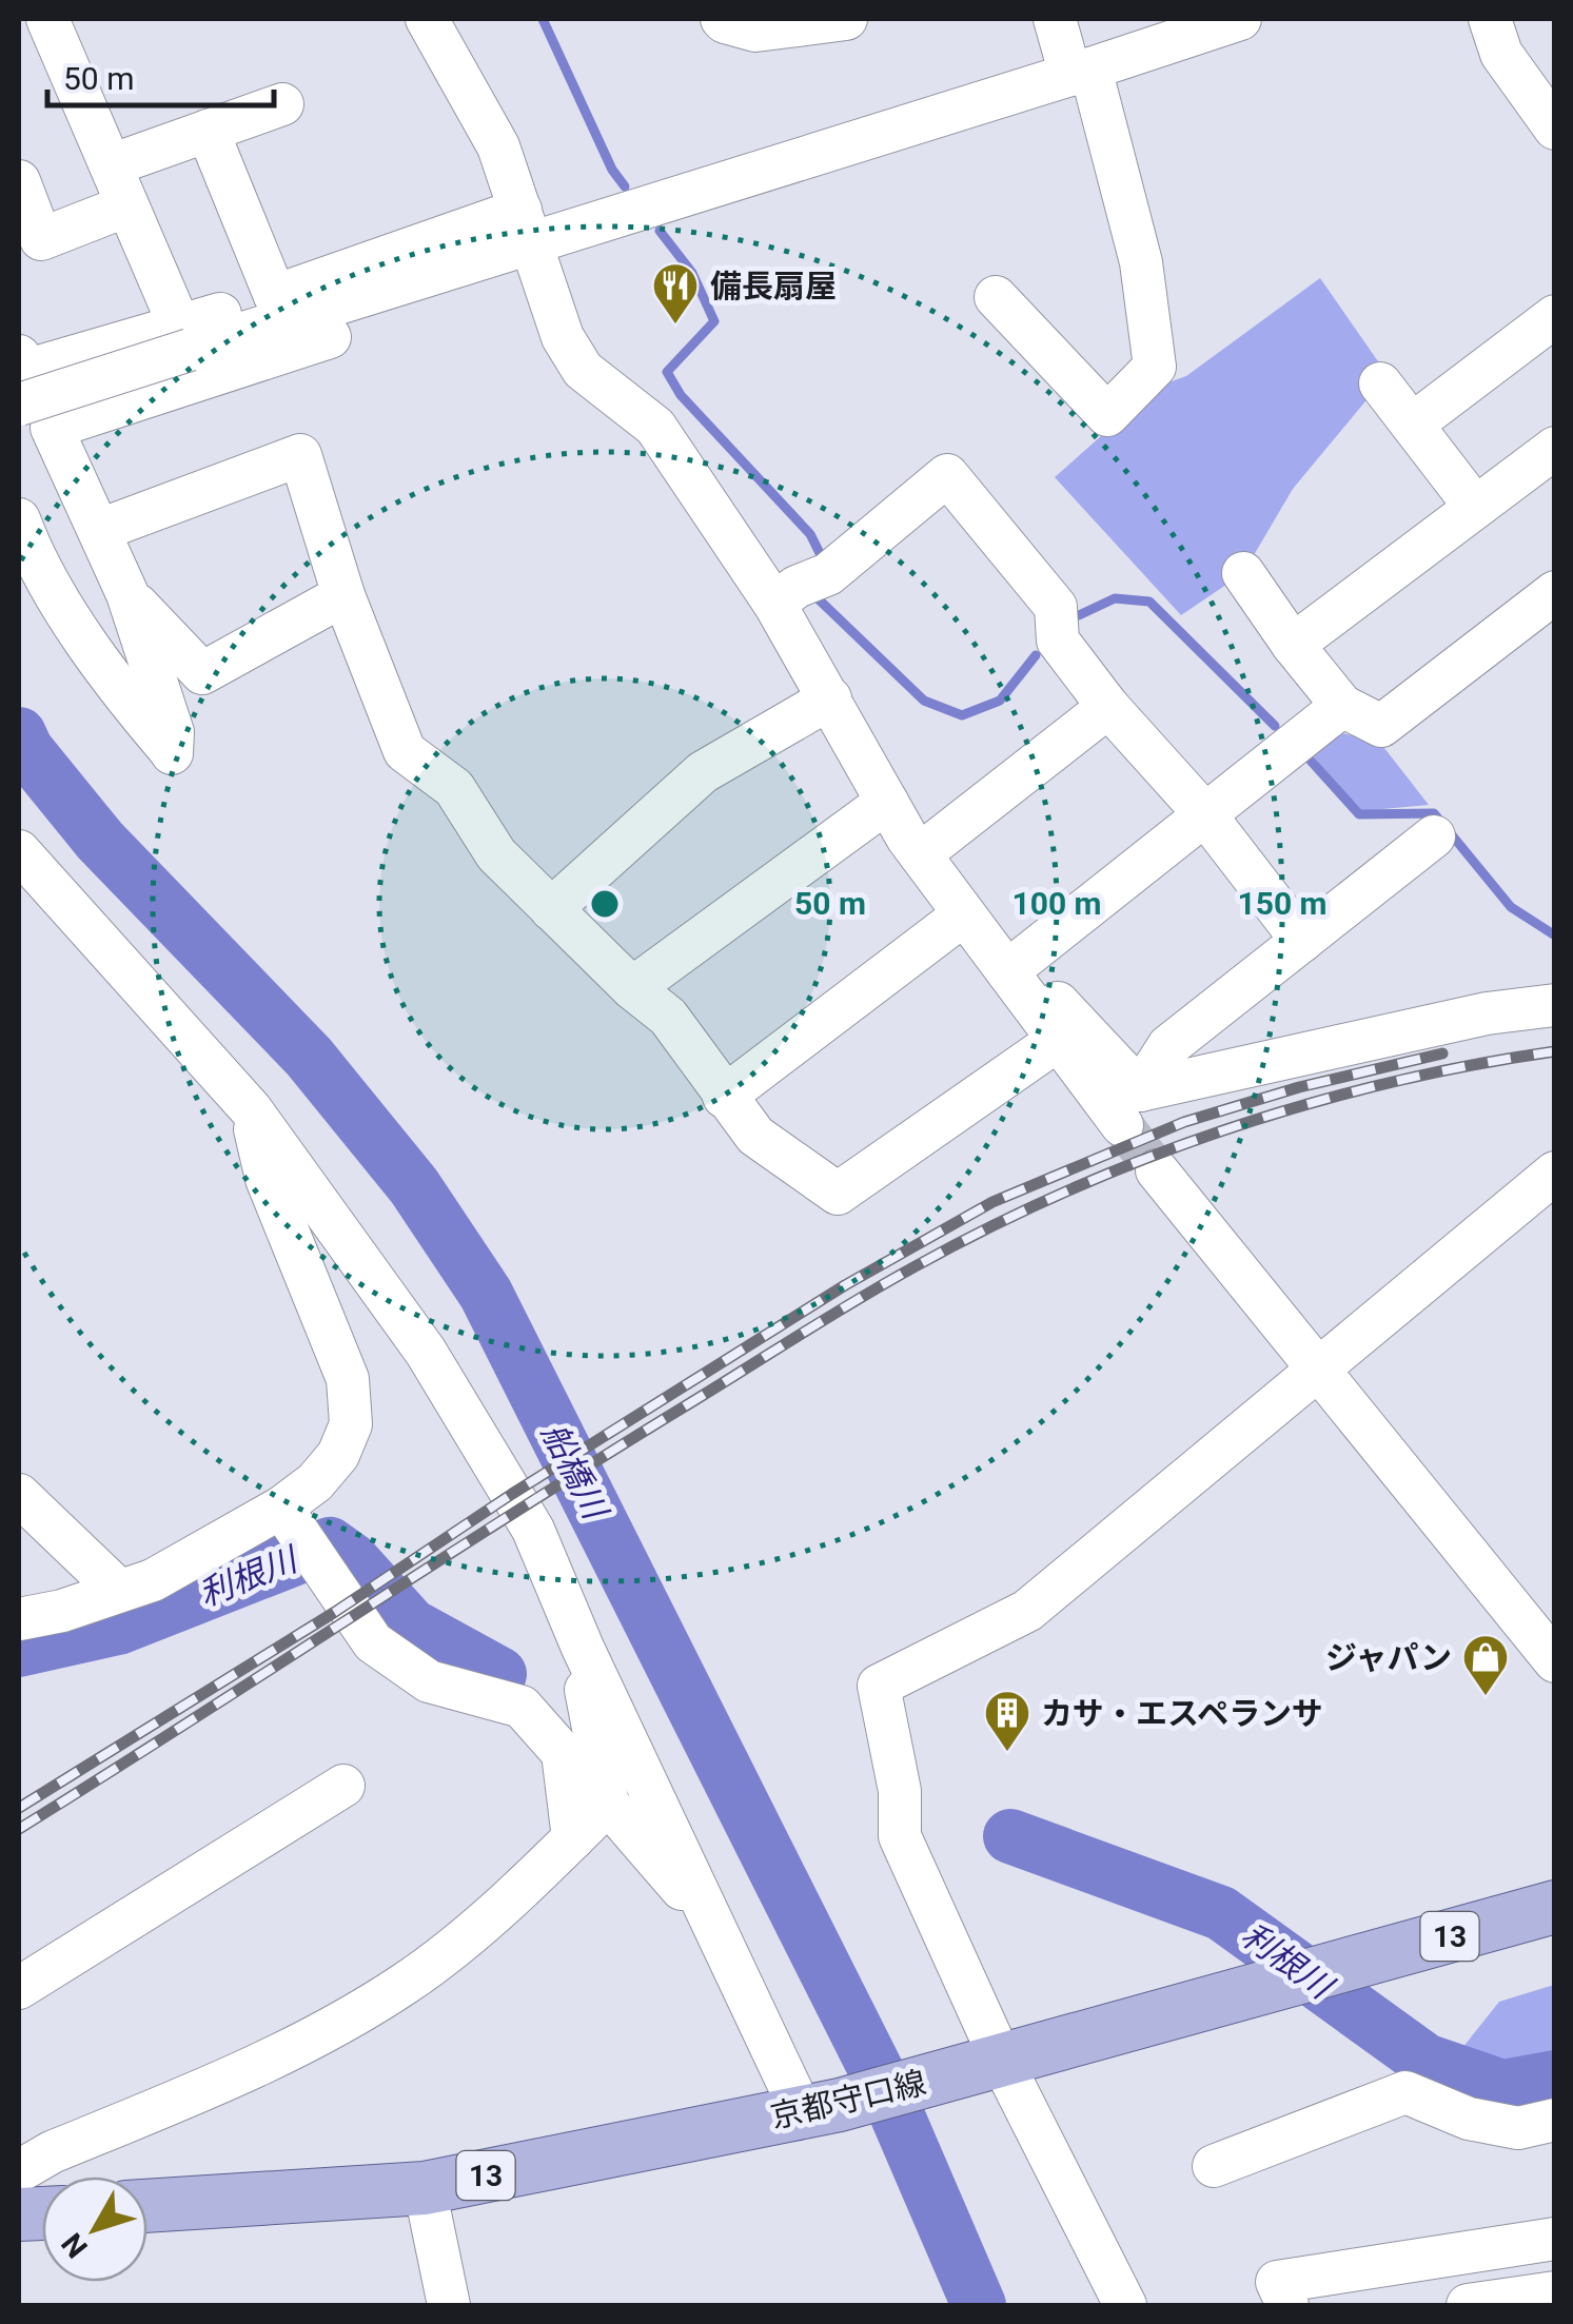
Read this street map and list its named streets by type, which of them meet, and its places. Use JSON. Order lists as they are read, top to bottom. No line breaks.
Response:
{"streets":{"main road":["13","京都守口線"]},"water":["船橋川","利根川"],"places":{"restaurant":["備長扇屋"],"shop":["ジャパン"],"building":["カサ・エスペランサ"]},"scale_bar":"50 m","north":"bottom left","rings":["50 m","100 m","150 m"]}
